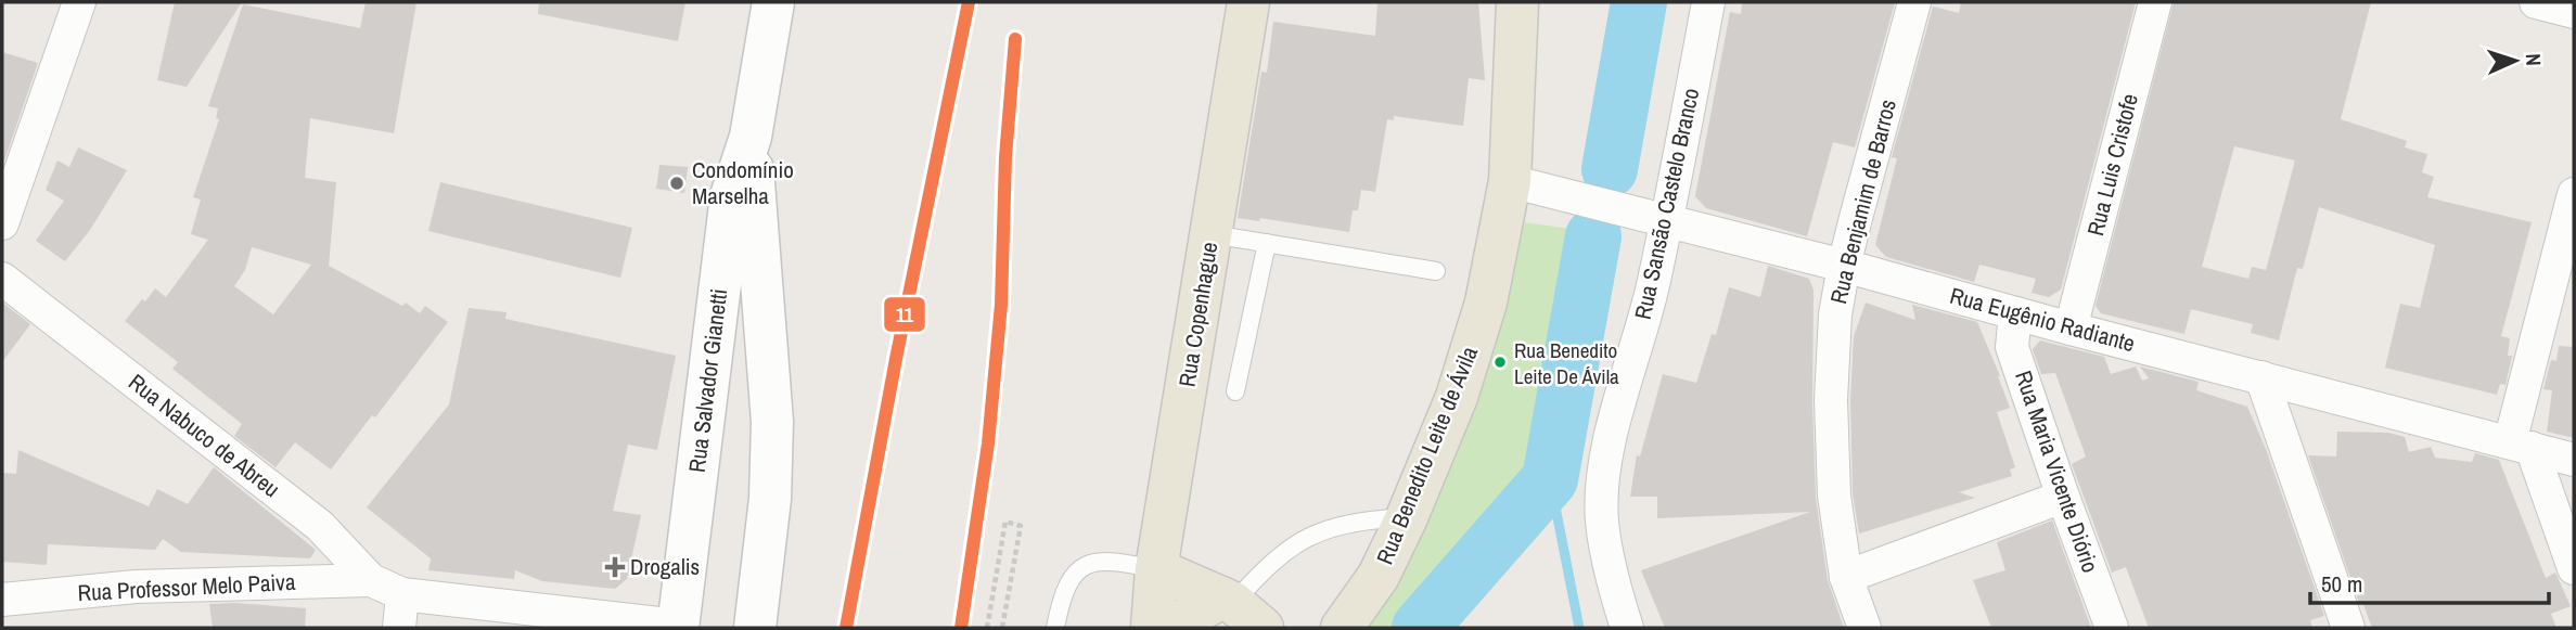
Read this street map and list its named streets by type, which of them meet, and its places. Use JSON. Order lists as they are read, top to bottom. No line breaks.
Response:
{"streets":{"main road":["Rua Copenhague","Rua Salvador Gianetti","Rua Benedito Leite de Ávila"],"street":["Rua Luis Cristofe","Rua Benjamim de Barros","Rua Sansão Castelo Branco","Rua Eugênio Radiante","Rua Nabuco de Abreu","Rua Maria Vicente Diório","Rua Professor Melo Paiva"]},"crossings":[["Rua Luis Cristofe","Rua Eugênio Radiante"],["Rua Benjamim de Barros","Rua Eugênio Radiante"],["Rua Sansão Castelo Branco","Rua Eugênio Radiante"],["Rua Eugênio Radiante","Rua Benedito Leite de Ávila"],["Rua Eugênio Radiante","Rua Maria Vicente Diório"],["Rua Nabuco de Abreu","Rua Professor Melo Paiva"]],"places":{"other":["Condomínio Marselha","Rua Benedito Leite De Ávila"],"health":["Drogalis"]},"lines":["transit line 11"],"scale_bar":"50 m","north":"right"}
